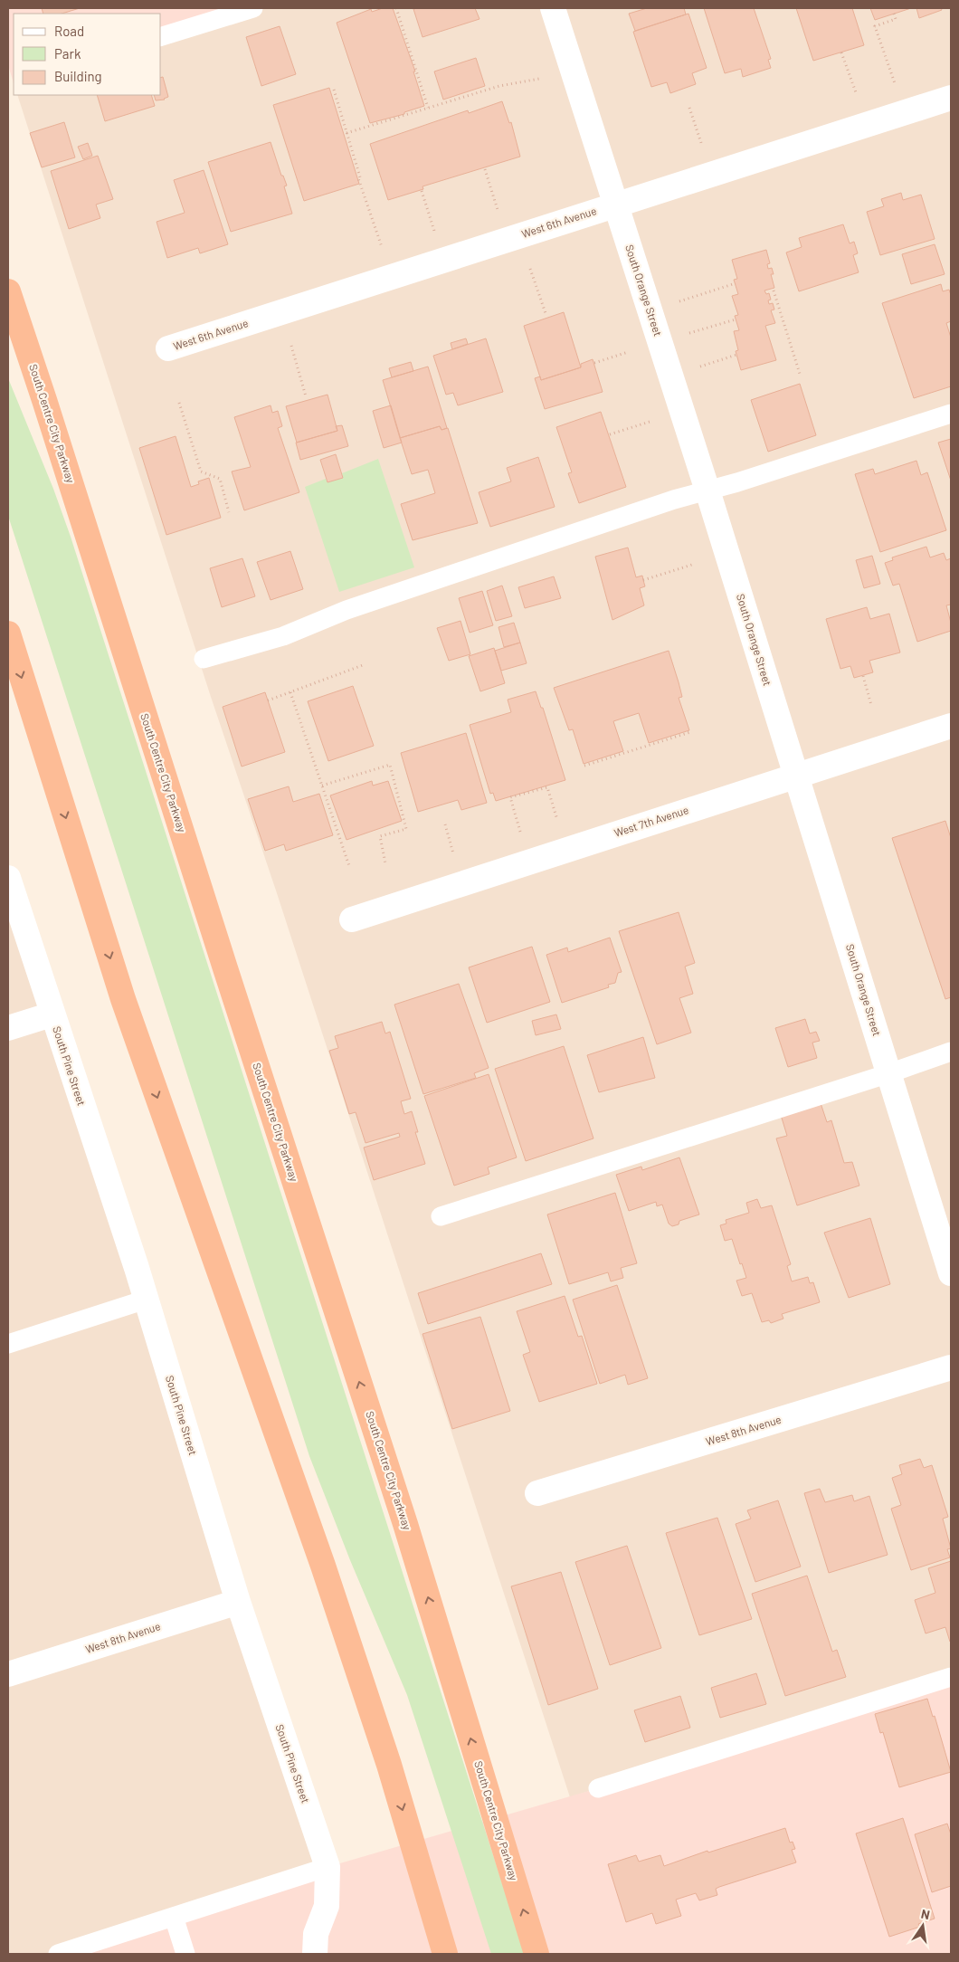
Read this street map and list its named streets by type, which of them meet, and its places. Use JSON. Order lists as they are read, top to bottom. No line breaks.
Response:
{"streets":{"highway":["South Centre City Parkway"],"street":["West 6th Avenue","South Orange Street","West 7th Avenue","South Pine Street","West 8th Avenue"]},"crossings":[["West 6th Avenue","South Orange Street"],["South Orange Street","West 7th Avenue"],["South Pine Street","West 8th Avenue"]],"legend":["Road","Park","Building"],"north":"top"}
